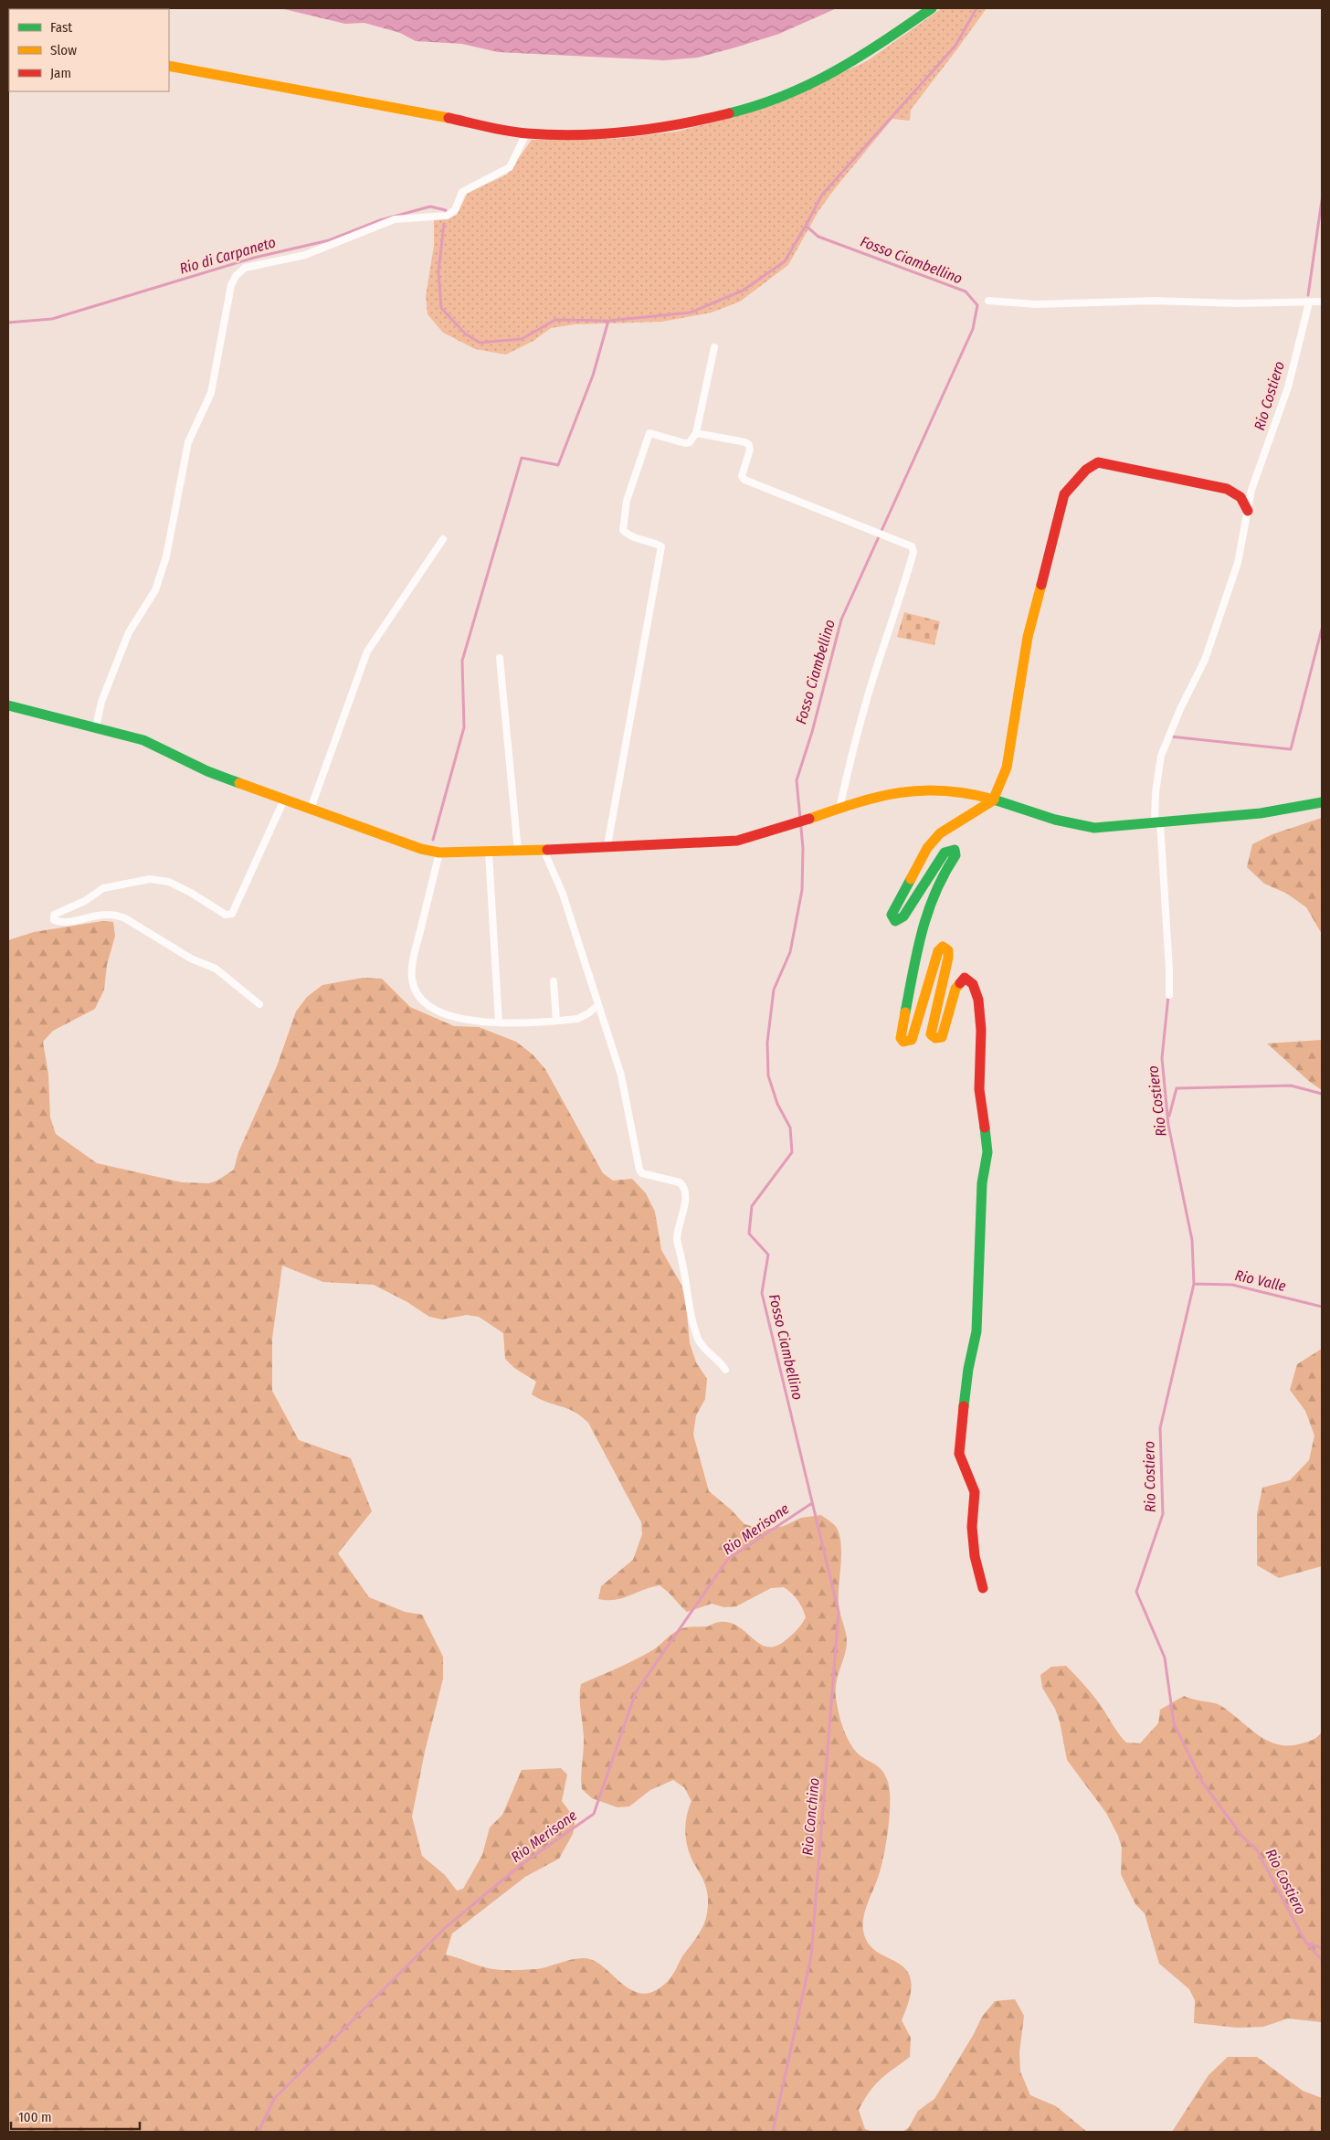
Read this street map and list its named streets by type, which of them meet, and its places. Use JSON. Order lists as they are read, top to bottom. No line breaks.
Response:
{"water":["Rio di Carpaneto","Fosso Ciambellino","Rio Costiero","Rio Valle","Rio Merisone","Rio Conchino"],"legend":["Fast","Slow","Jam"],"scale_bar":"100 m"}
